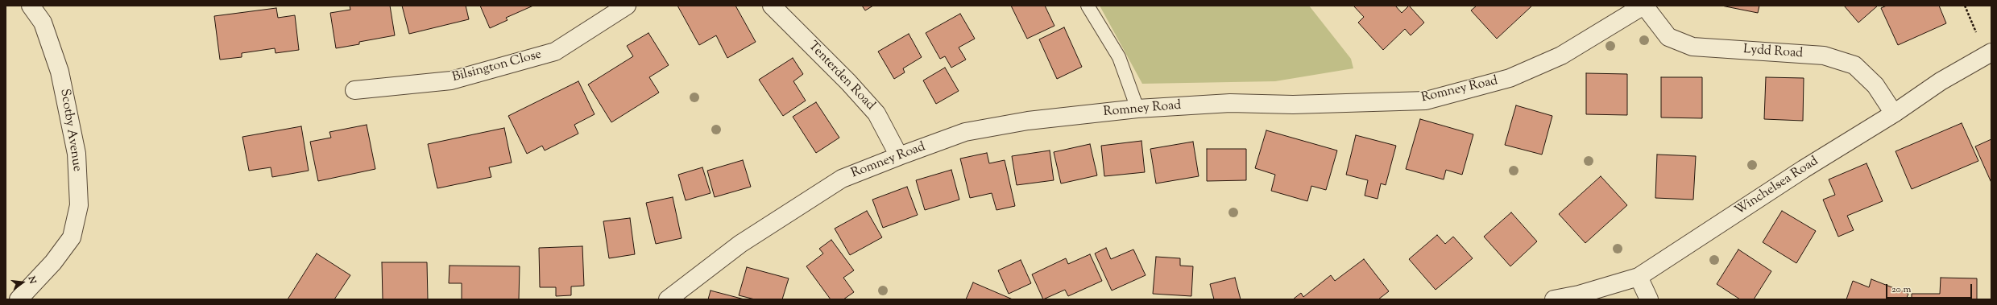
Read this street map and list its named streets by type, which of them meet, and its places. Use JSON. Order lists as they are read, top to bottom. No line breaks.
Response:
{"streets":{"street":["Lydd Road","Bilsington Close","Tenterden Road","Romney Road","Scotby Avenue","Winchelsea Road"]},"crossings":[["Lydd Road","Romney Road"],["Lydd Road","Winchelsea Road"],["Tenterden Road","Romney Road"]],"scale_bar":"20 m","north":"right"}
